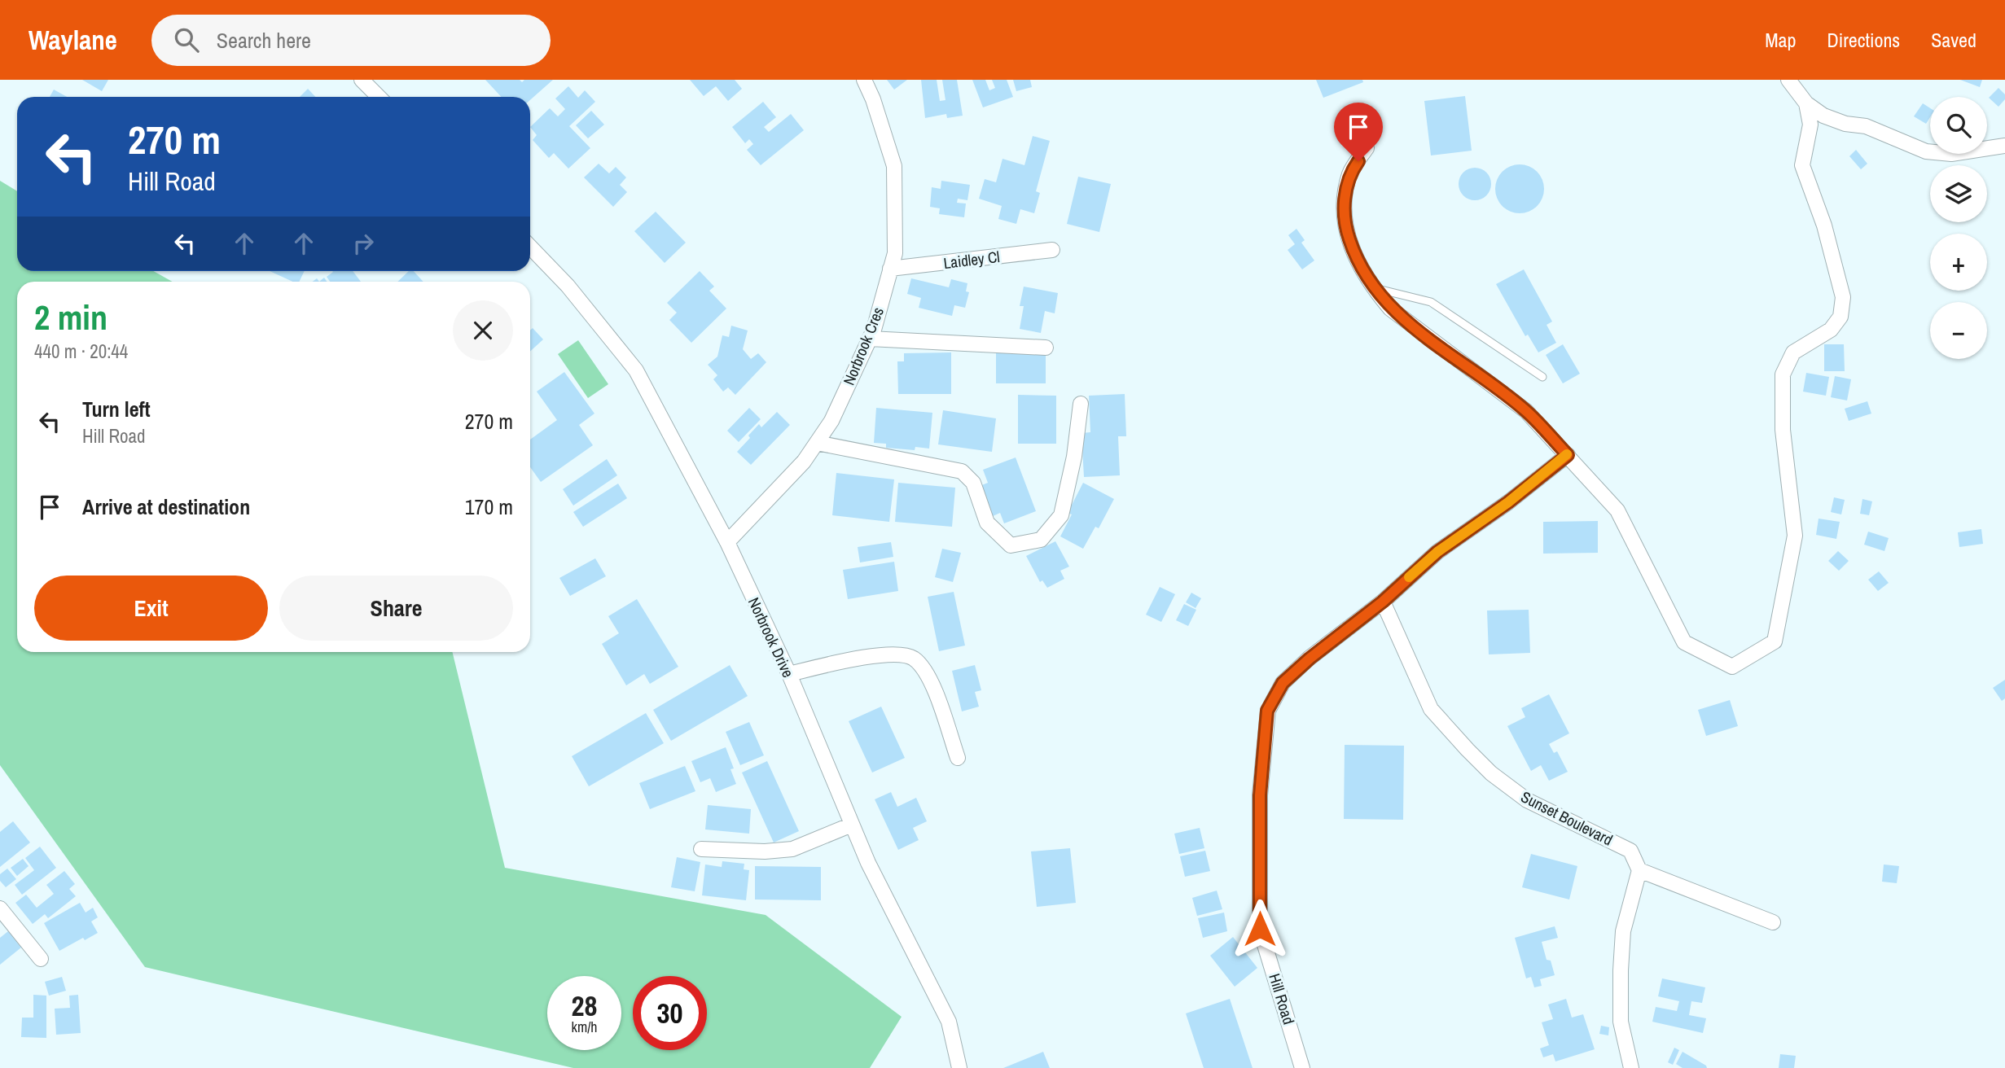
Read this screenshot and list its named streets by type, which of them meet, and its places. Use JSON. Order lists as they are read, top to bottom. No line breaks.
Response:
{"streets":{"street":["Laidley Cl","Norbrook Cres","Norbrook Drive","Sunset Boulevard","Hill Road"]},"crossings":[["Laidley Cl","Norbrook Cres"],["Norbrook Cres","Norbrook Drive"],["Sunset Boulevard","Hill Road"]],"page":{"header":"Waylane","search":"Search here","nav":["Map","Directions","Saved"],"map_buttons":["+","−"],"turn":["270 m","Hill Road"],"heading":["2 min","440 m · 20:44"],"list":[{"name":"Turn left","note":"Hill Road","value":"270 m"},{"name":"Arrive at destination","value":"170 m"}],"buttons":["Exit","Share"],"speed":"28 km/h","limit":"30"}}
